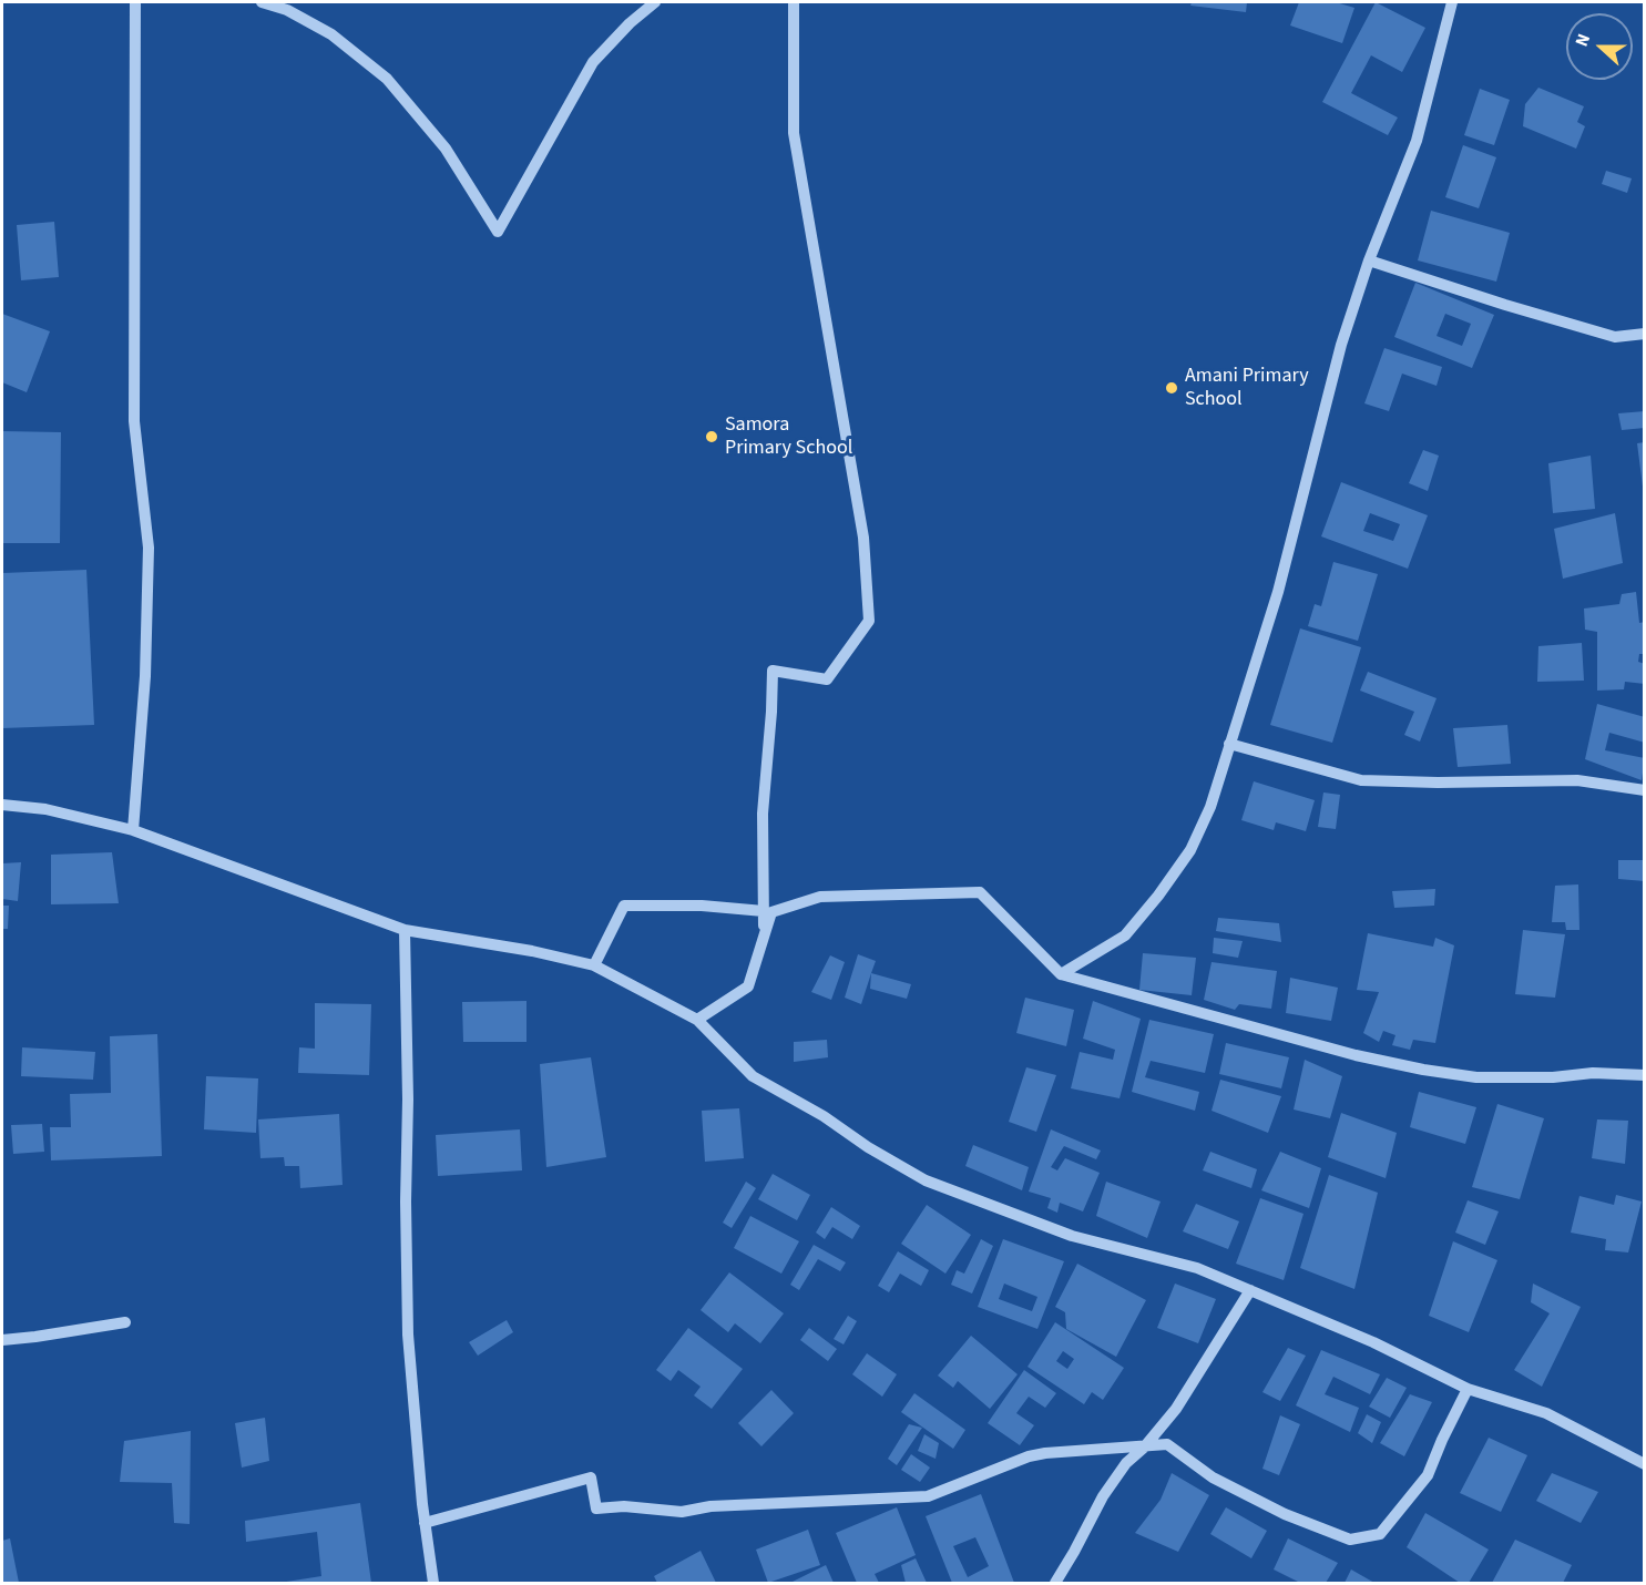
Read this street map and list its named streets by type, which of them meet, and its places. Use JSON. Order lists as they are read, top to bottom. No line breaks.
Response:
{"places":["Amani Primary School","Samora Primary School"],"north":"left"}
